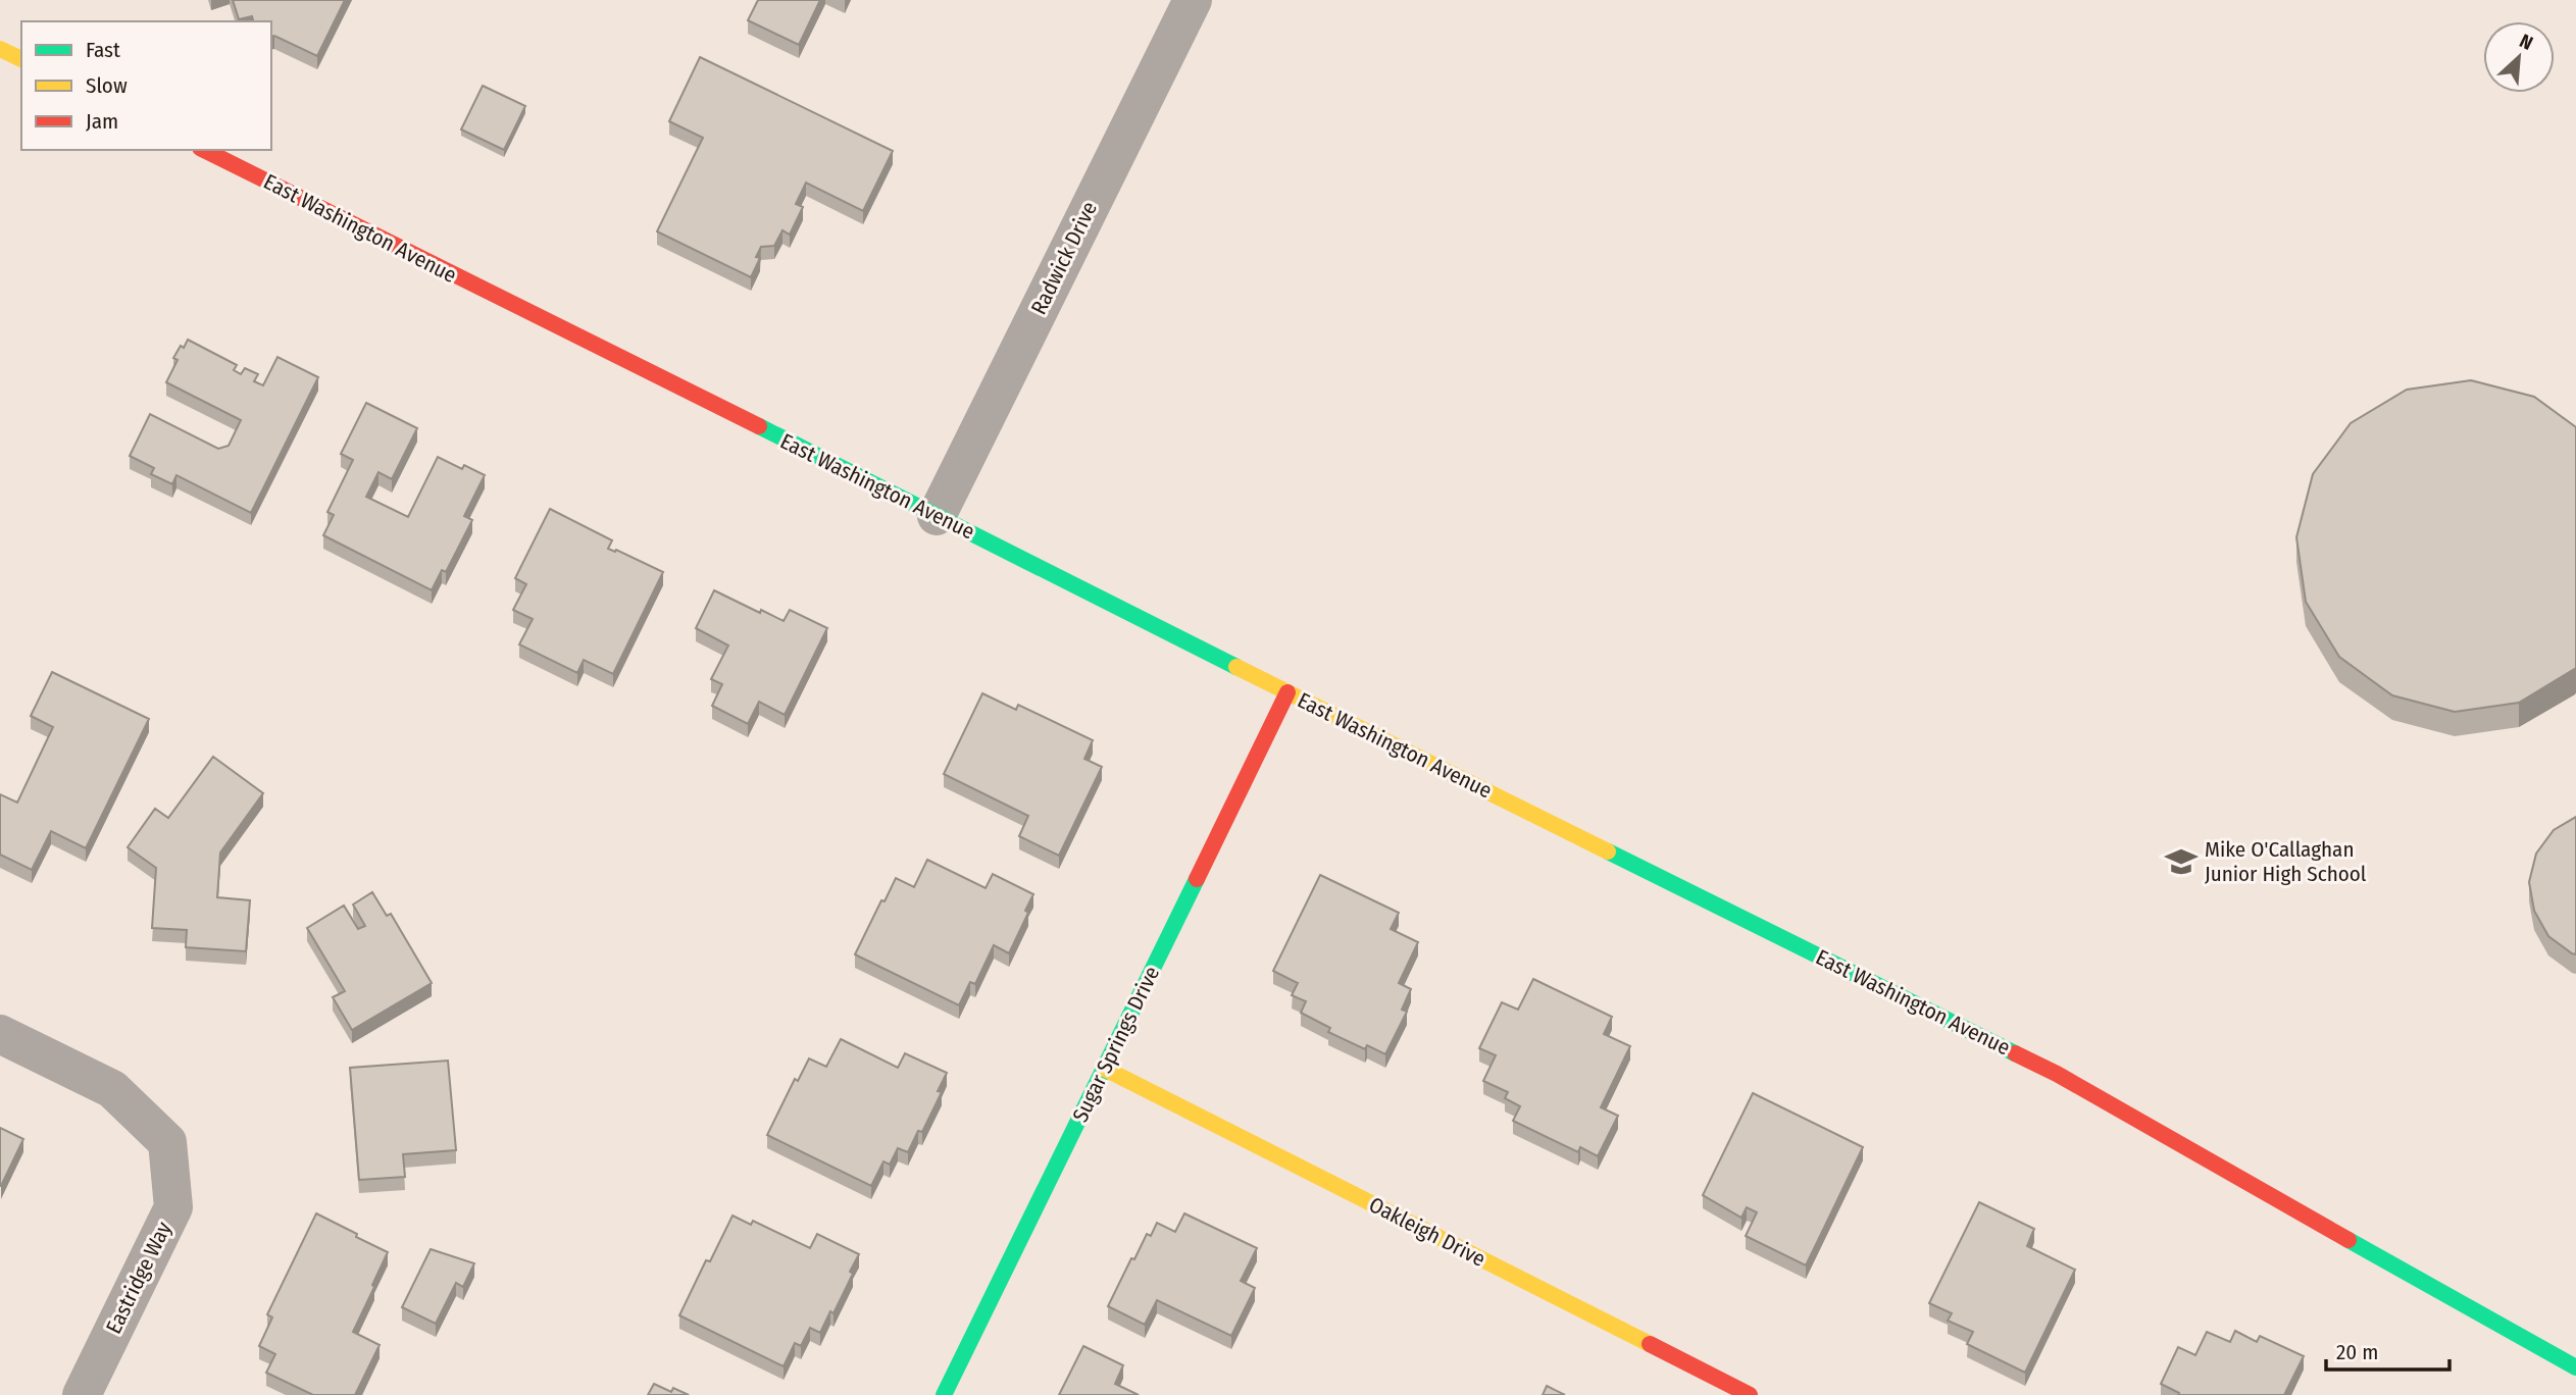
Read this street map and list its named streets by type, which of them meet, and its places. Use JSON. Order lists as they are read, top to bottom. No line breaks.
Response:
{"streets":{"street":["East Washington Avenue","Radwick Drive","Sugar Springs Drive","Oakleigh Drive","Eastridge Way"]},"crossings":[["East Washington Avenue","Radwick Drive"],["East Washington Avenue","Sugar Springs Drive"],["Sugar Springs Drive","Oakleigh Drive"]],"places":{"school or university":["Mike O'Callaghan Junior High School"]},"legend":["Fast","Slow","Jam"],"scale_bar":"20 m","north":"top right"}
